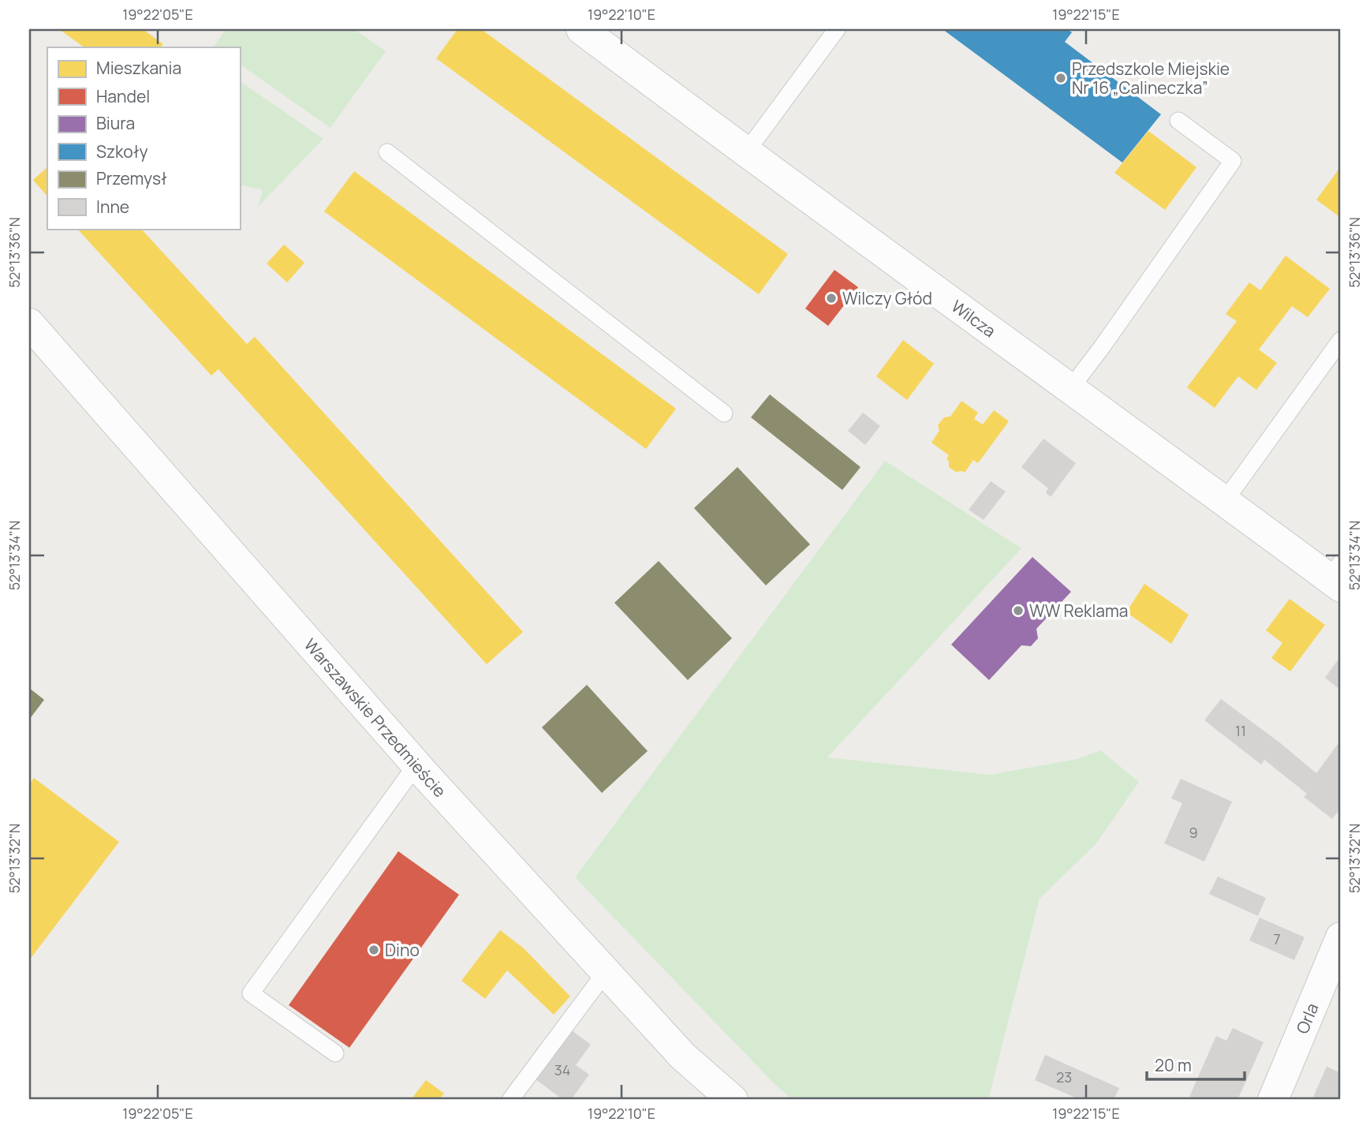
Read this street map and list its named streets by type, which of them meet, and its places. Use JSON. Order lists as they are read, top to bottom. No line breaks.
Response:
{"streets":{"street":["Wilcza","Warszawskie Przedmieście","Orla"]},"places":["Przedszkole Miejskie Nr 16 „Calineczka”","Wilczy Głód","WW Reklama","Dino"],"house_numbers":["11","9","7","34","23"],"legend":["Mieszkania","Handel","Biura","Szkoły","Przemysł","Inne"],"scale_bar":"20 m","coordinates":["19°22'05\"E","19°22'10\"E","19°22'15\"E","52°13'36\"N","52°13'34\"N","52°13'32\"N"]}
